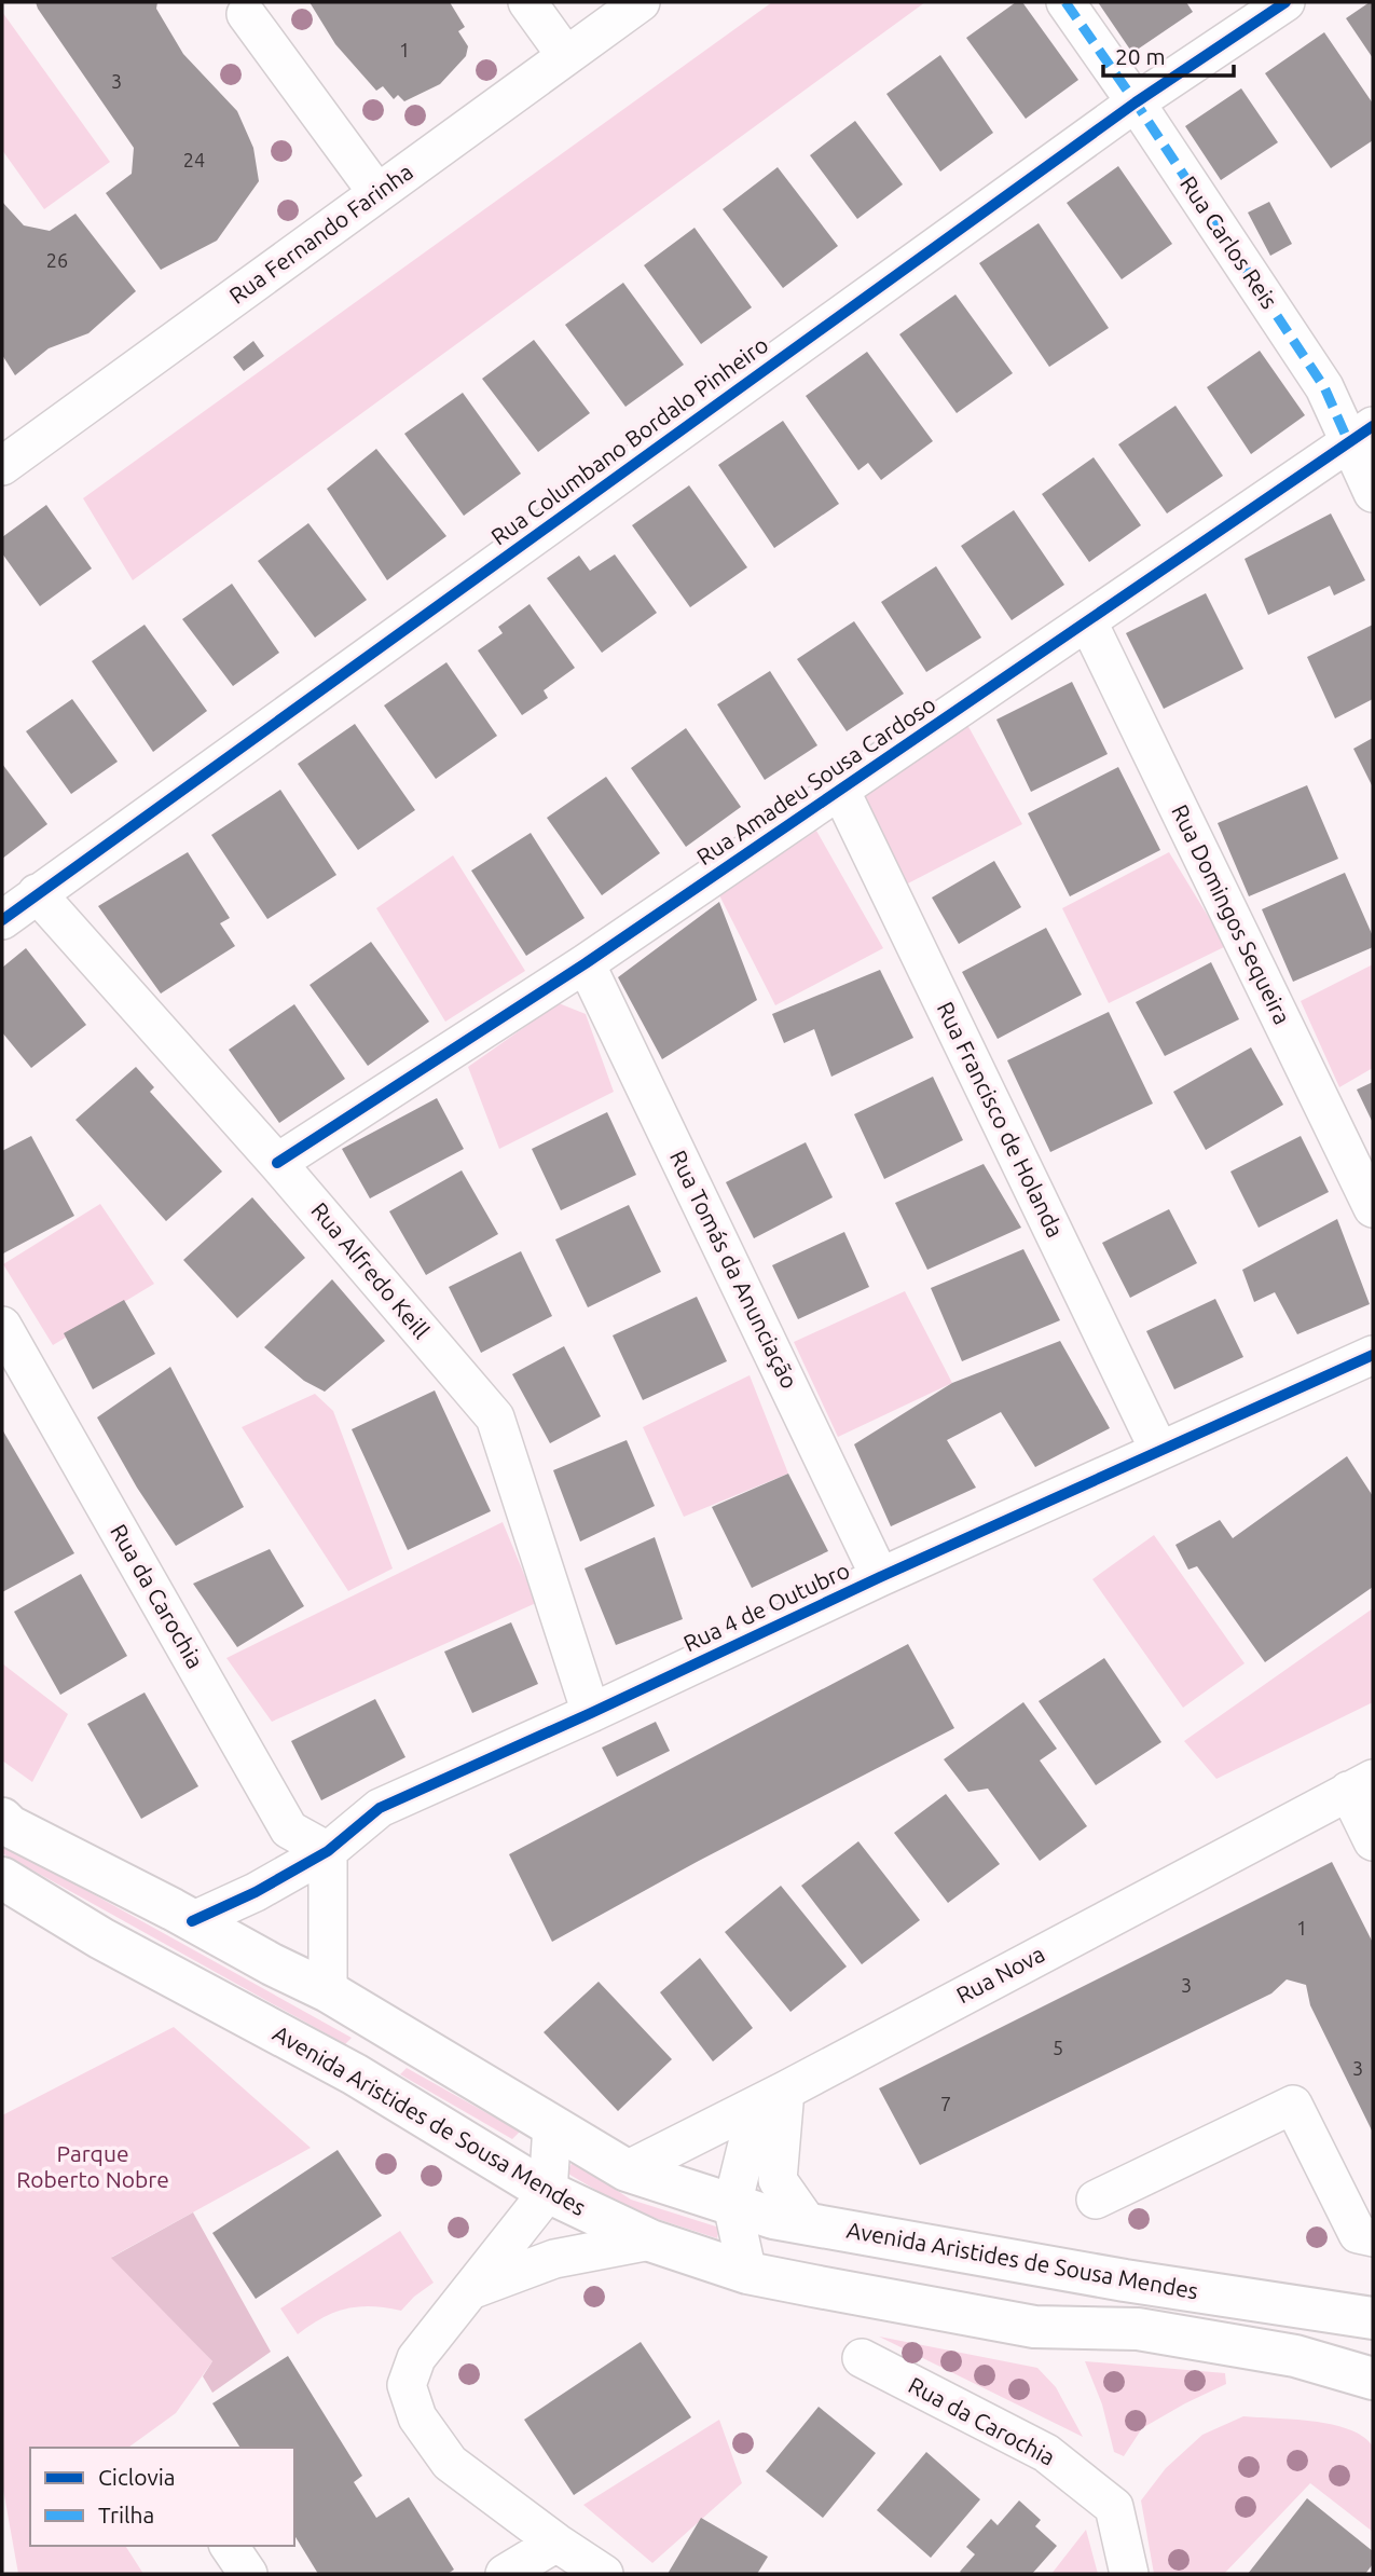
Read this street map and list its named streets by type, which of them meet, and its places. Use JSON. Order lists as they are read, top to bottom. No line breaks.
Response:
{"streets":{"main road":["Avenida Aristides de Sousa Mendes"],"street":["Rua Fernando Farinha","Rua Carlos Reis","Rua Columbano Bordalo Pinheiro","Rua Amadeu Sousa Cardoso","Rua Domingos Sequeira","Rua Francisco de Holanda","Rua Tomás da Anunciação","Rua Alfredo Keill","Rua da Carochia","Rua 4 de Outubro","Rua Nova"]},"crossings":[["Rua Carlos Reis","Rua Columbano Bordalo Pinheiro"],["Rua Carlos Reis","Rua Amadeu Sousa Cardoso"],["Rua Columbano Bordalo Pinheiro","Rua Alfredo Keill"],["Rua Amadeu Sousa Cardoso","Rua Domingos Sequeira"],["Rua Amadeu Sousa Cardoso","Rua Francisco de Holanda"],["Rua Amadeu Sousa Cardoso","Rua Tomás da Anunciação"],["Rua Amadeu Sousa Cardoso","Rua Alfredo Keill"],["Rua Francisco de Holanda","Rua 4 de Outubro"],["Rua Tomás da Anunciação","Rua 4 de Outubro"],["Rua Alfredo Keill","Rua 4 de Outubro"],["Rua da Carochia","Rua 4 de Outubro"],["Rua 4 de Outubro","Avenida Aristides de Sousa Mendes"],["Rua Nova","Avenida Aristides de Sousa Mendes"]],"parks":["Parque Roberto Nobre"],"house_numbers":["1","3","24","26","1","3","5","3","7"],"legend":["Ciclovia","Trilha"],"scale_bar":"20 m"}
